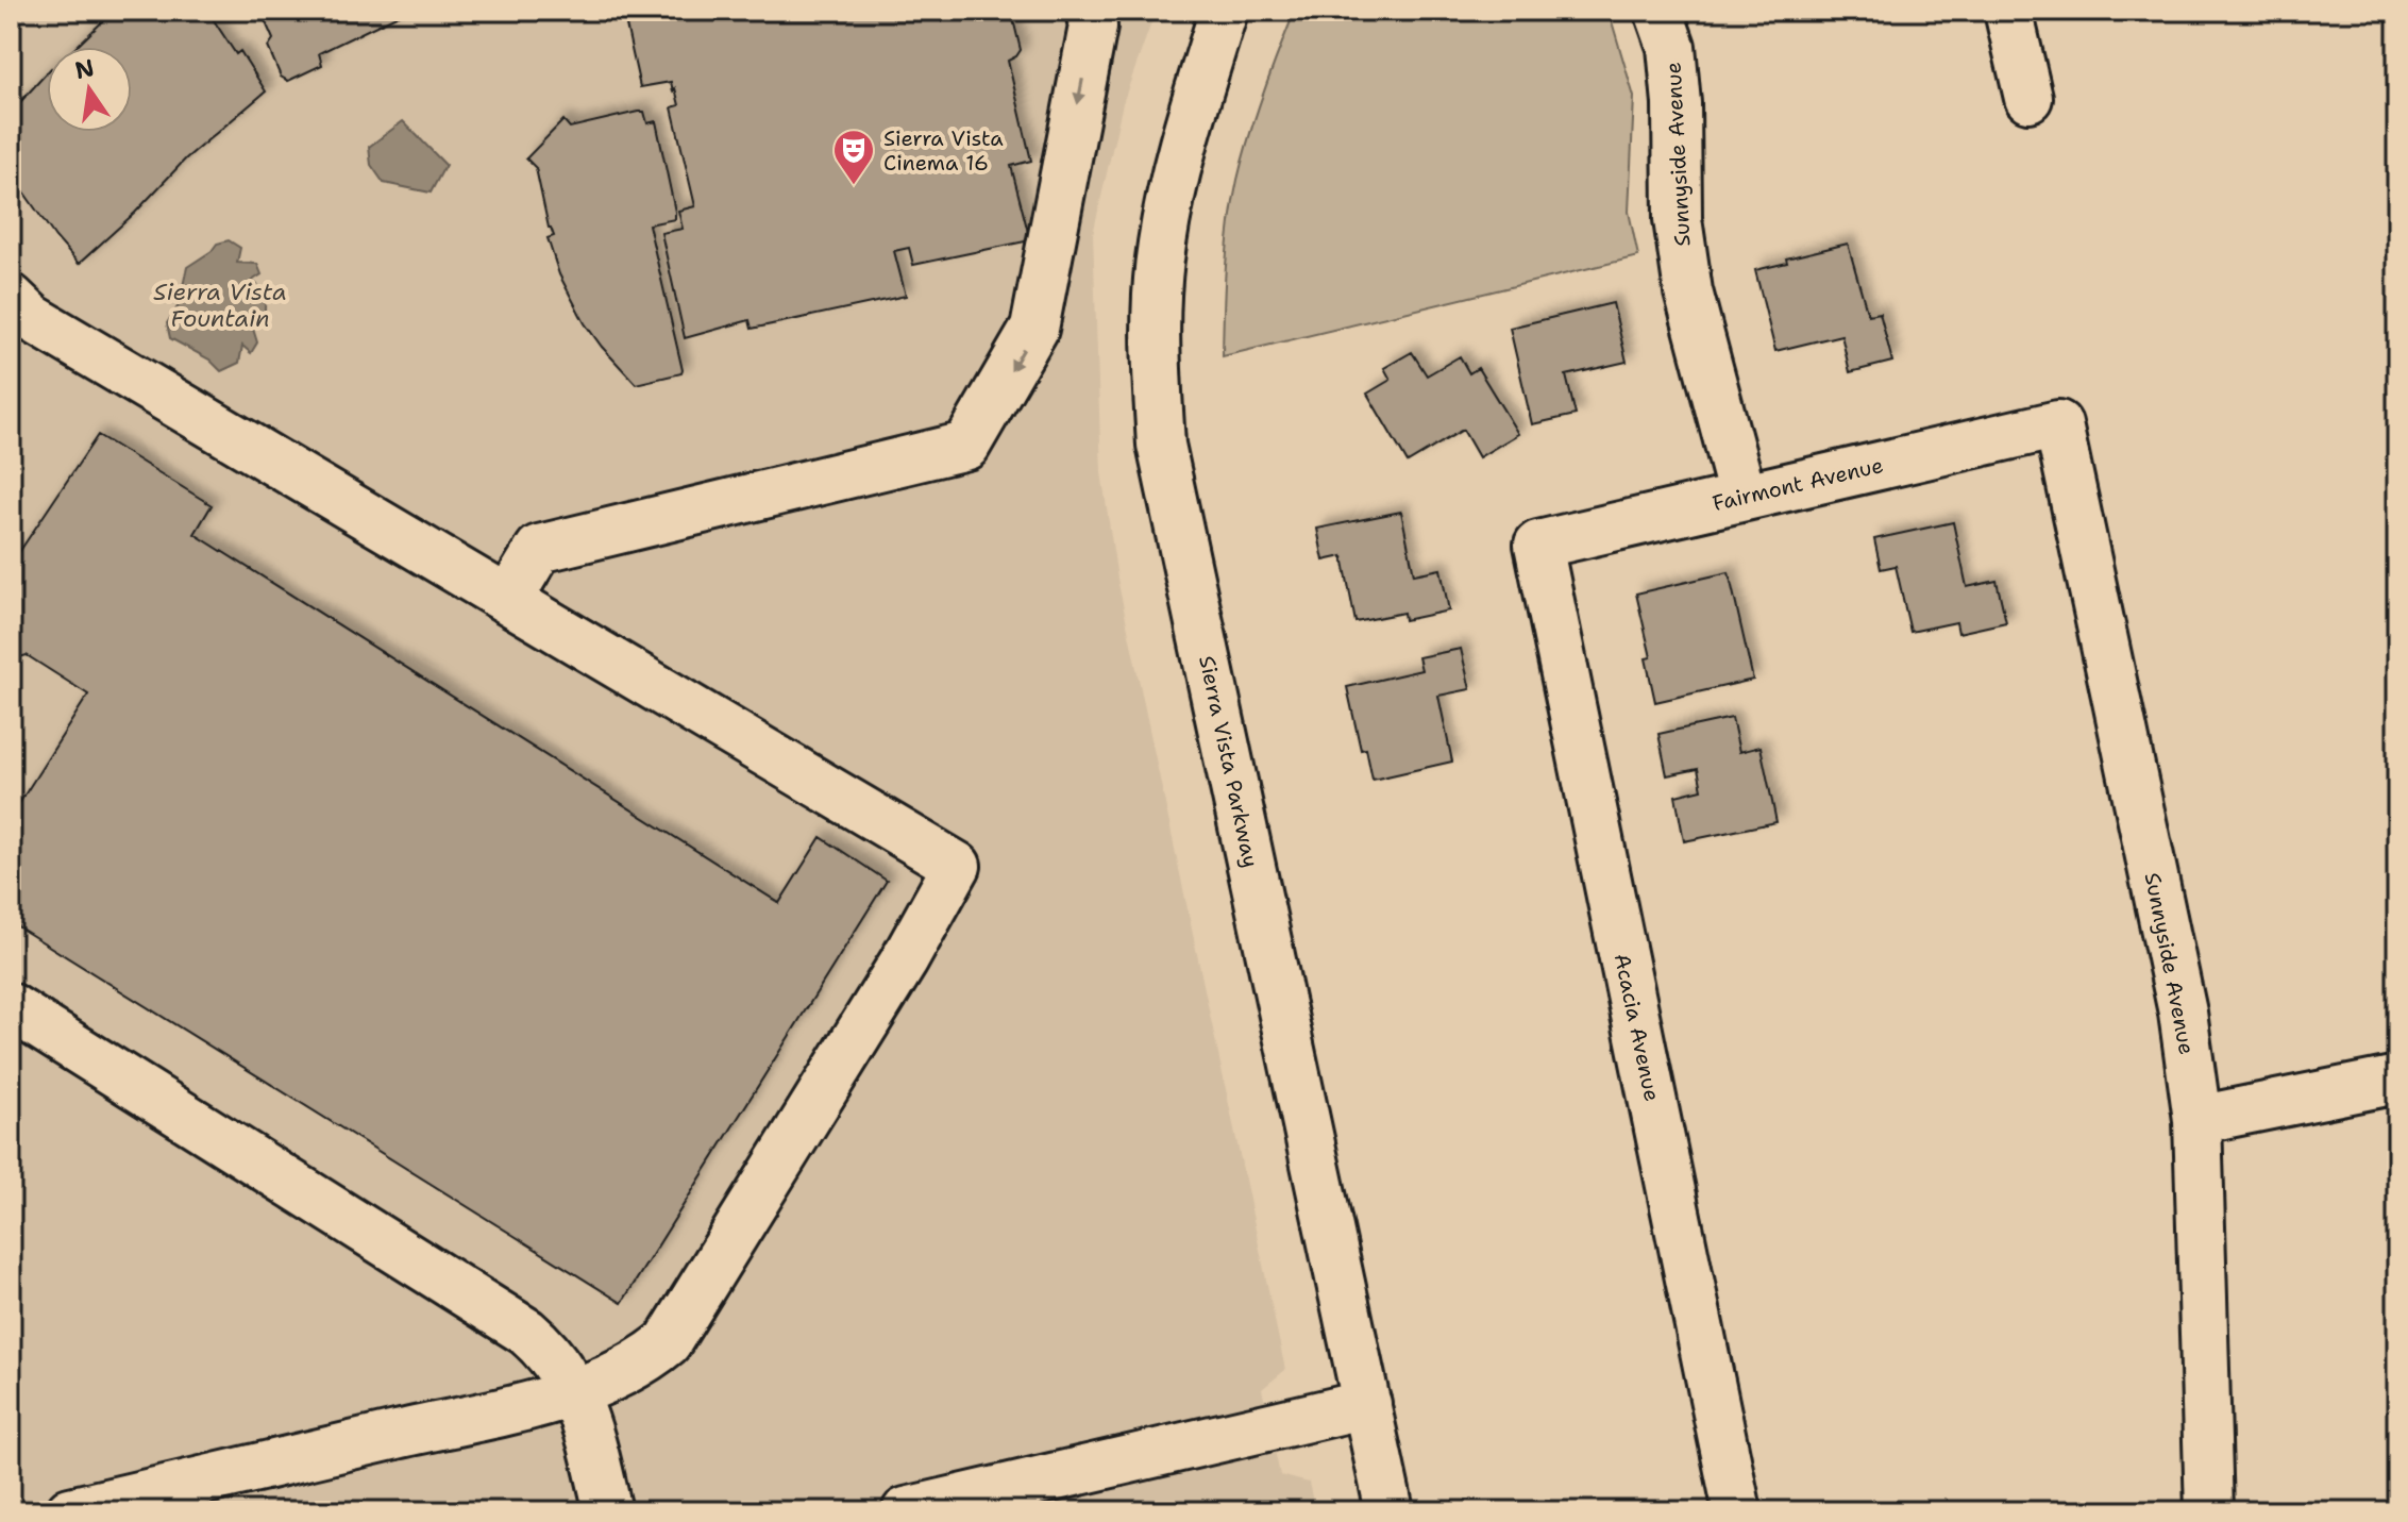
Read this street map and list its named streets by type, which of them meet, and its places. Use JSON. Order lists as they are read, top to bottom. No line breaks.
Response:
{"streets":{"street":["Sunnyside Avenue","Fairmont Avenue","Sierra Vista Parkway","Acacia Avenue"]},"crossings":[["Sunnyside Avenue","Fairmont Avenue"],["Fairmont Avenue","Acacia Avenue"]],"water":["Sierra Vista Fountain"],"places":{"theatre":["Sierra Vista Cinema 16"]},"north":"top"}
